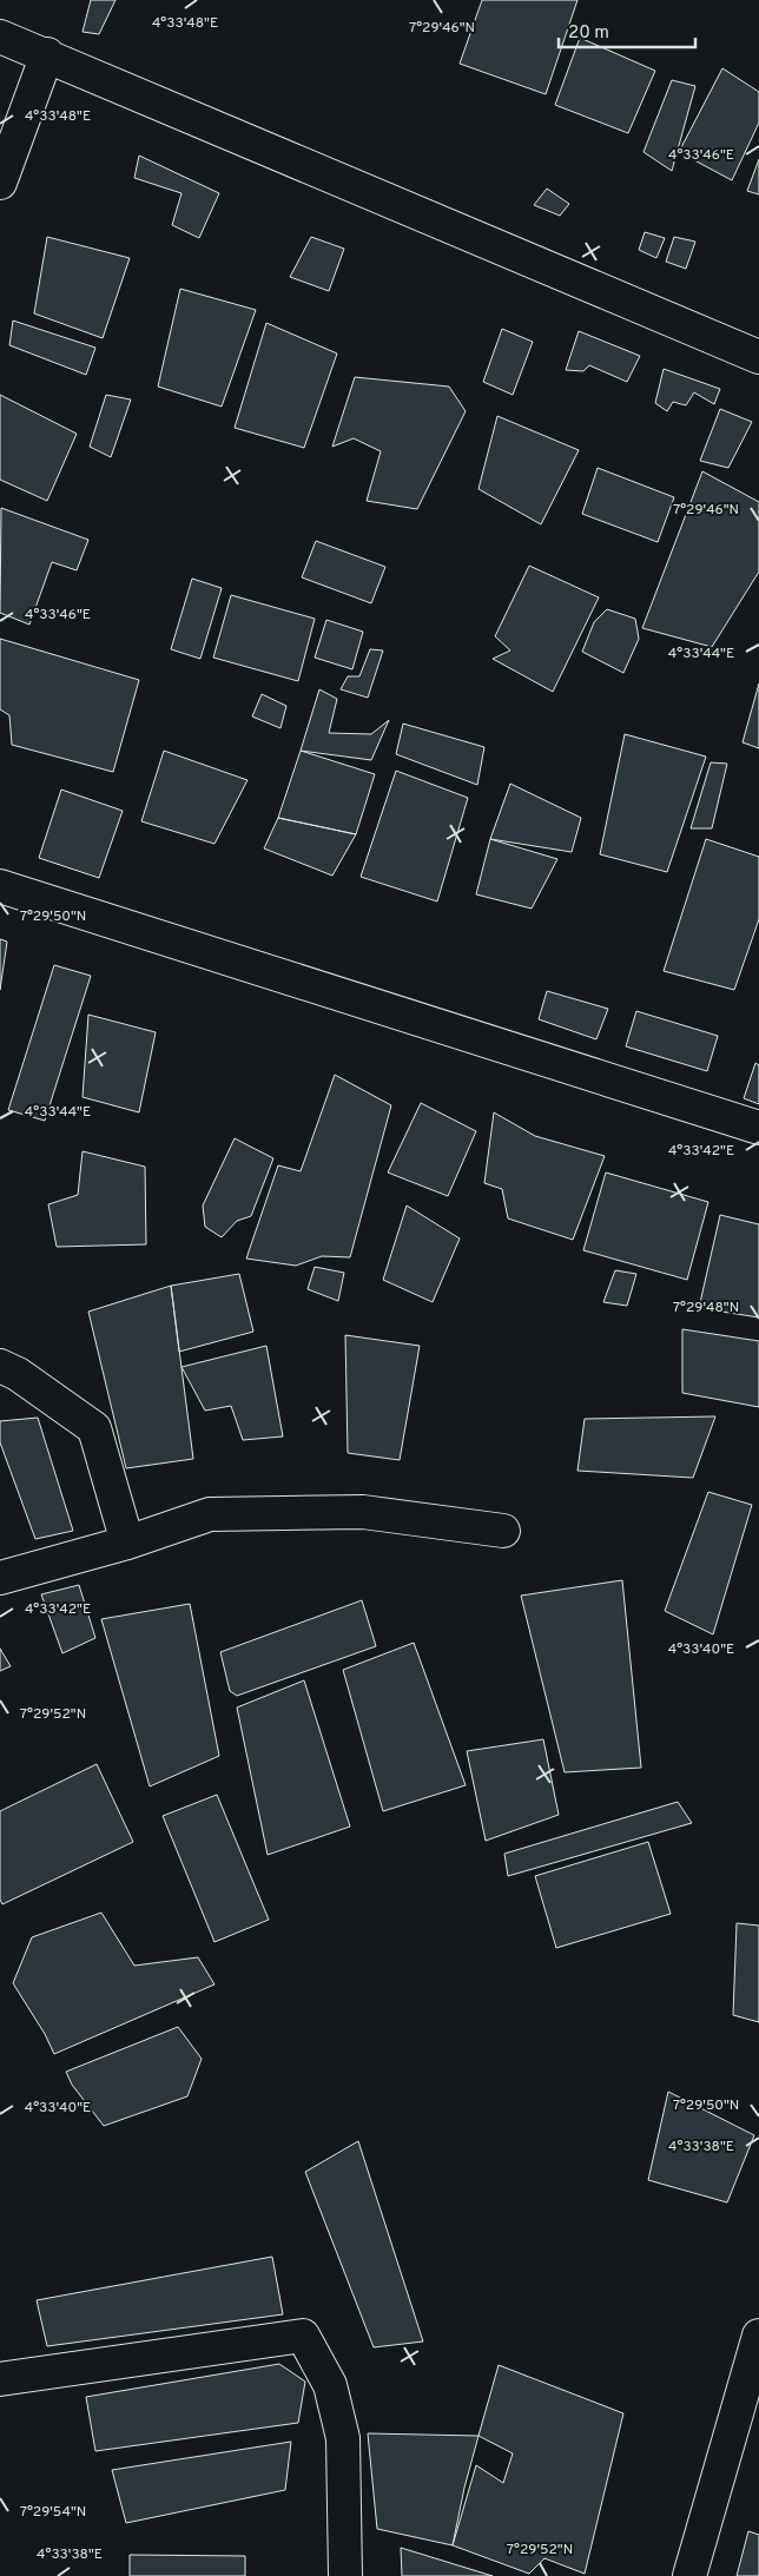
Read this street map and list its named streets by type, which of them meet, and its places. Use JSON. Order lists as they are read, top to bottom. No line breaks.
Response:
{"scale_bar":"20 m","coordinates":["4°33'48\"E","7°29'46\"N","4°33'46\"E","4°33'44\"E","7°29'50\"N","4°33'42\"E","7°29'48\"N","4°33'40\"E","7°29'52\"N","4°33'38\"E","7°29'54\"N"]}
